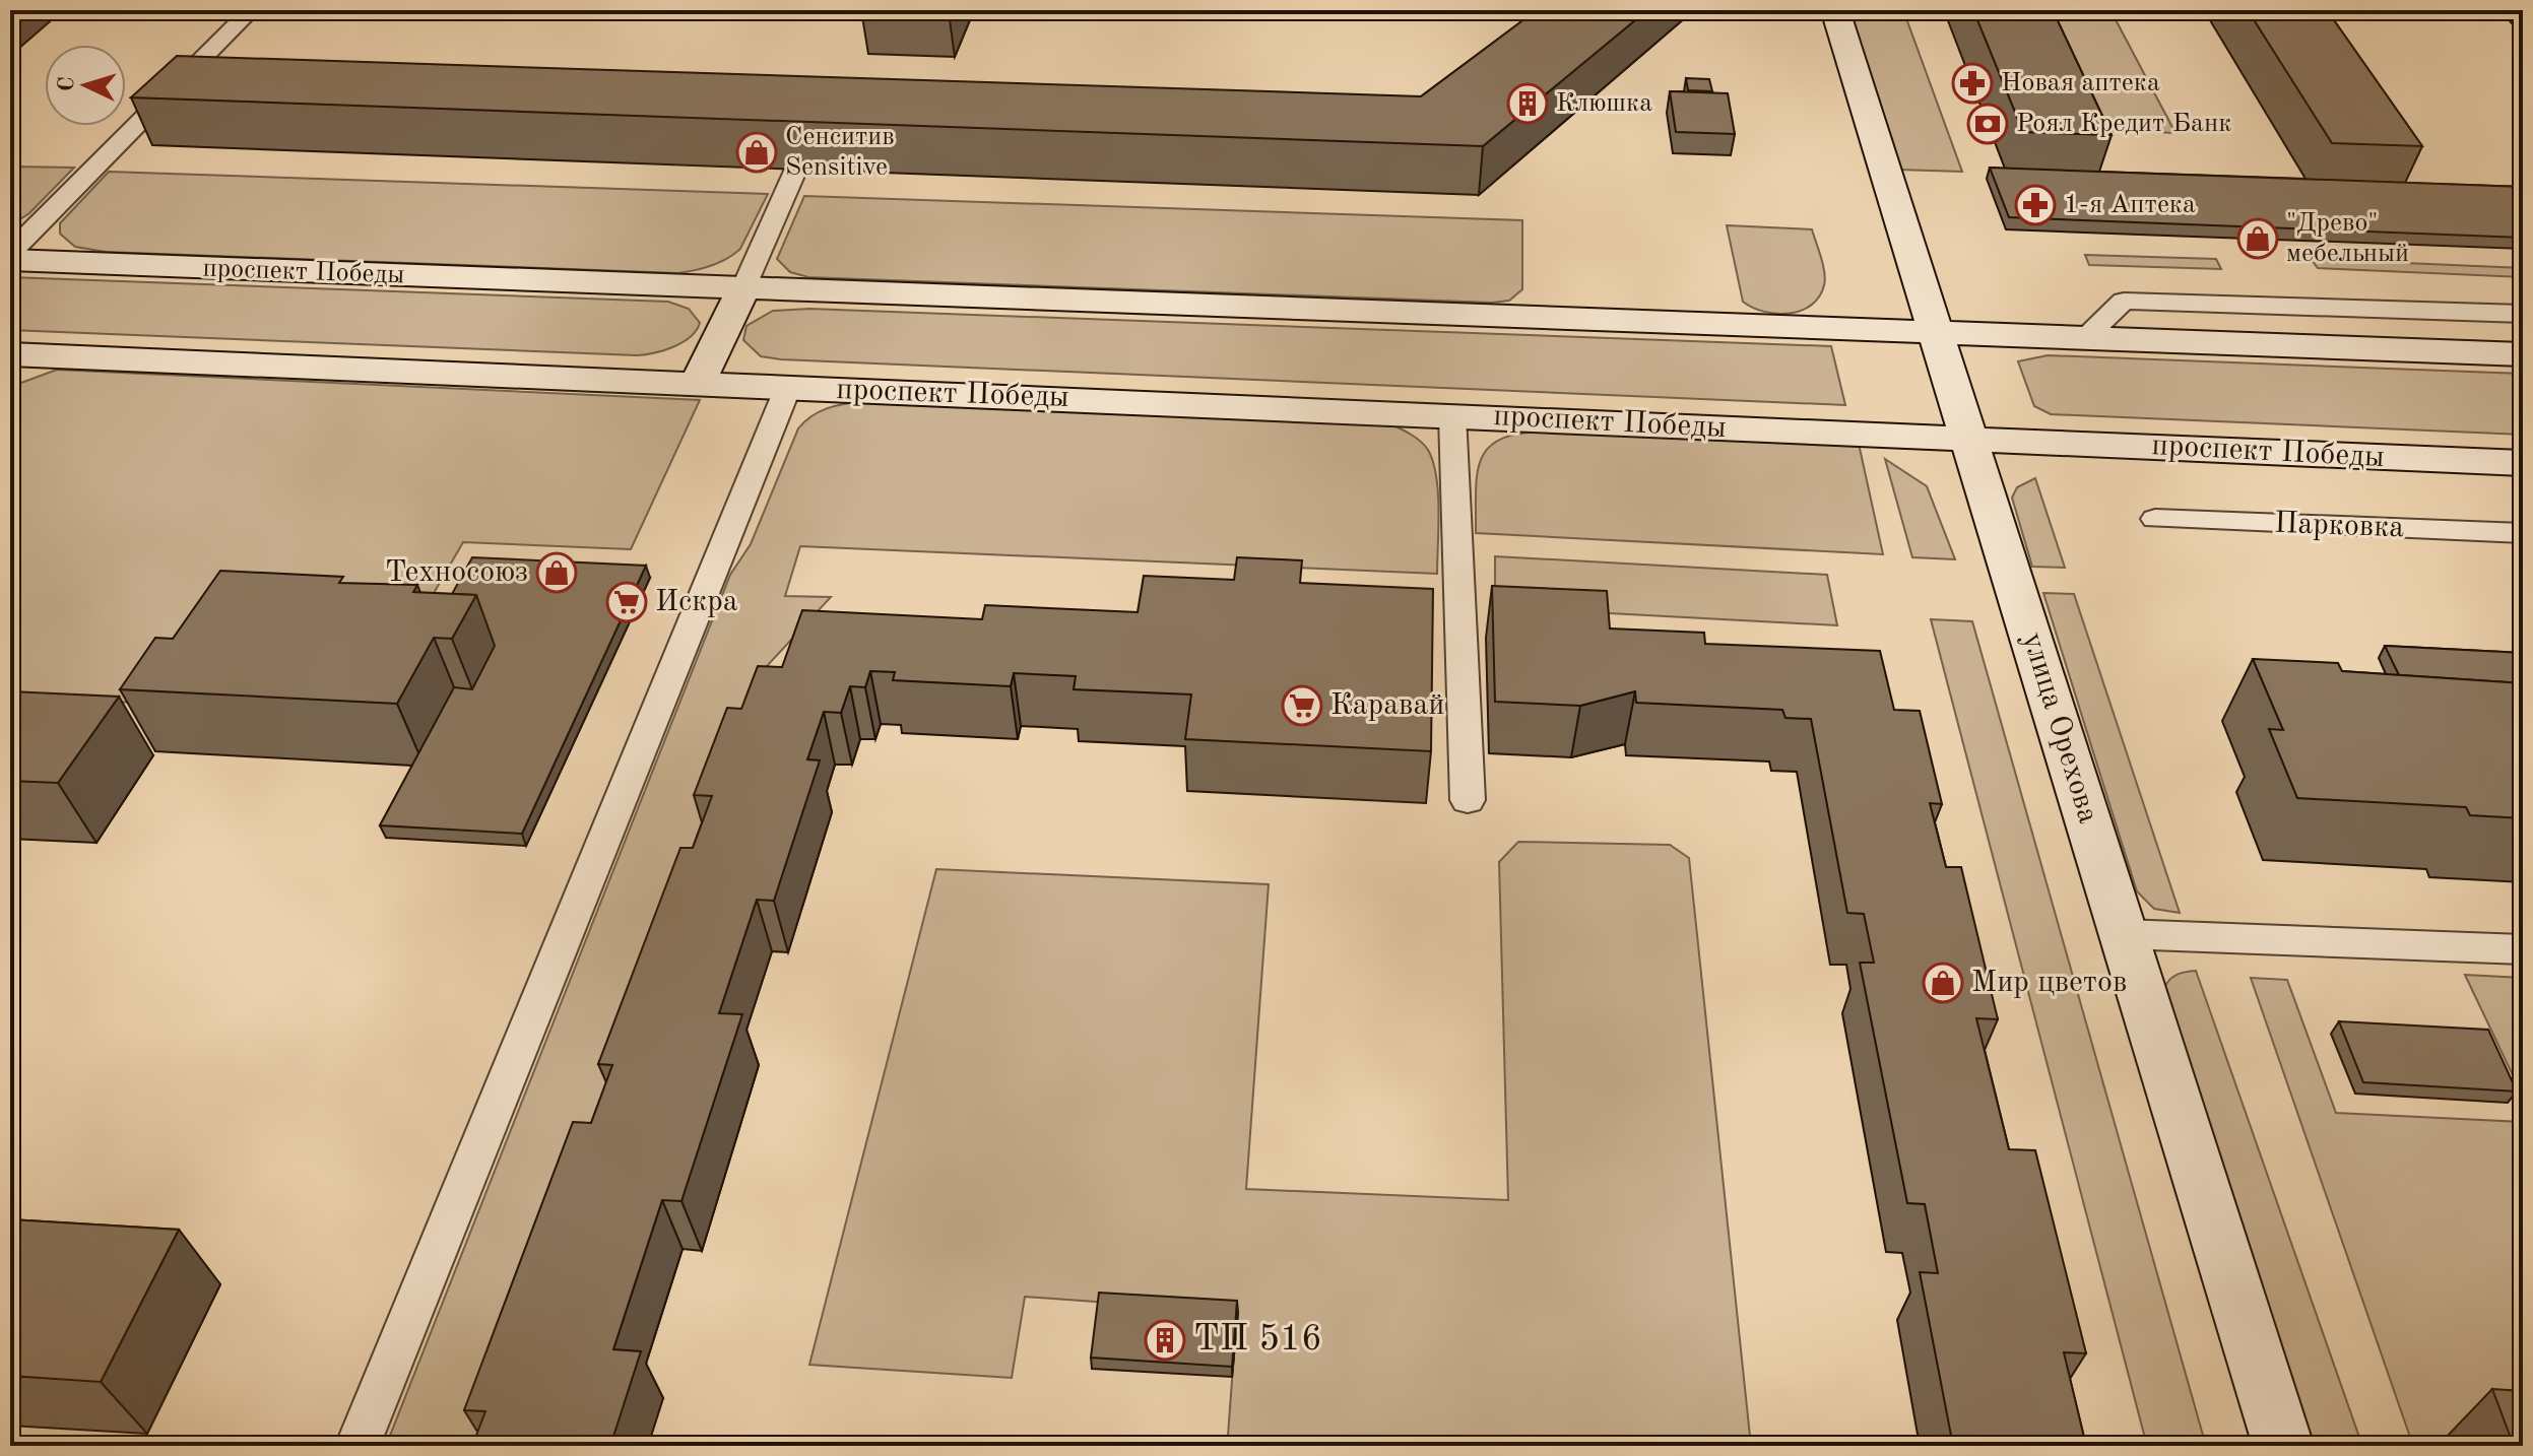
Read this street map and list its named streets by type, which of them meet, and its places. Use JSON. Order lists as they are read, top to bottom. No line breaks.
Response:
{"streets":{"main road":["проспект Победы","улица Орехова"],"lane":["Парковка"]},"crossings":[["проспект Победы","улица Орехова"]],"places":{"pharmacy":["Новая аптека","1-я Аптека"],"building":["Клюшка","ТП 516"],"bank":["Роял Кредит Банк"],"shop":["Сенситив Sensitive","\"Древо\" мебельный","Техносоюз","Мир цветов"],"supermarket":["Искра","Каравай"]},"north":"left"}
